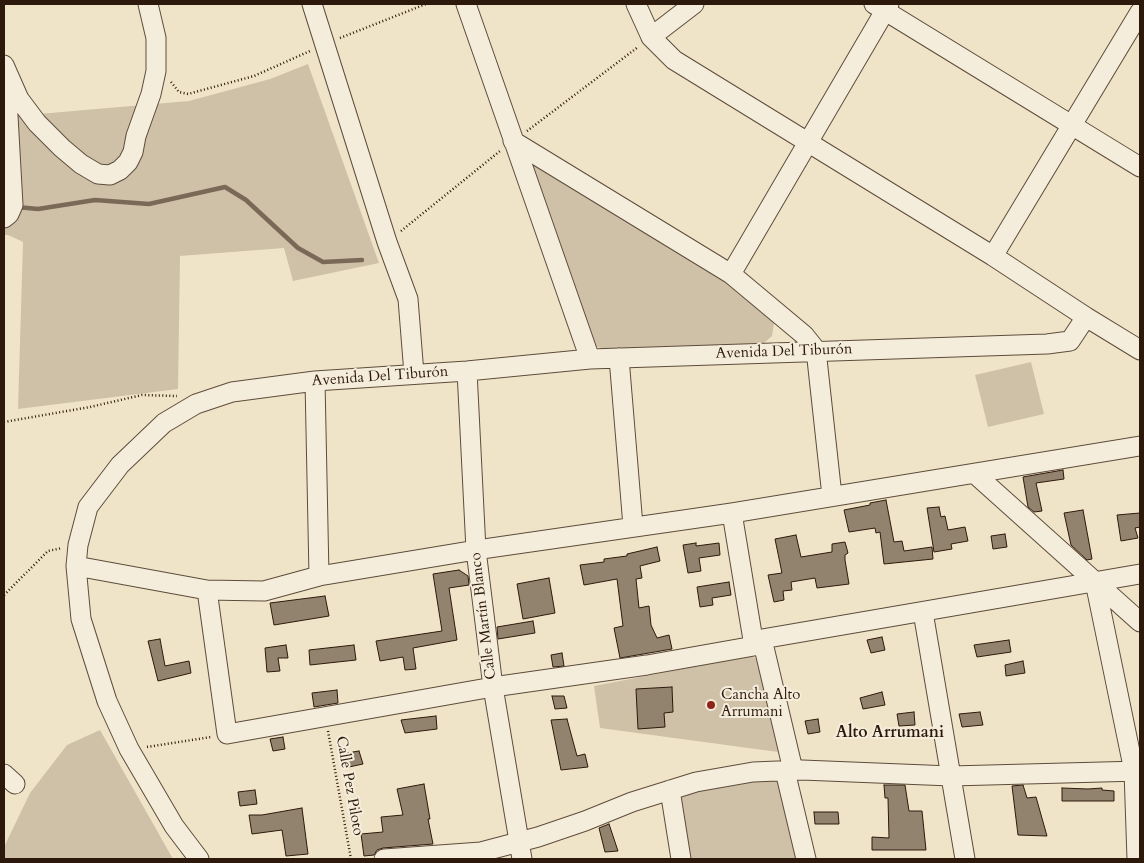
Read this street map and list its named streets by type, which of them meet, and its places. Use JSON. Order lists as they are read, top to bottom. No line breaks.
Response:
{"streets":{"street":["Avenida Del Tiburón","Calle Martín Blanco"],"path":["Calle Pez Piloto"]},"crossings":[["Avenida Del Tiburón","Calle Martín Blanco"]],"districts":["Alto Arrumani"],"places":["Cancha Alto Arrumani"]}
